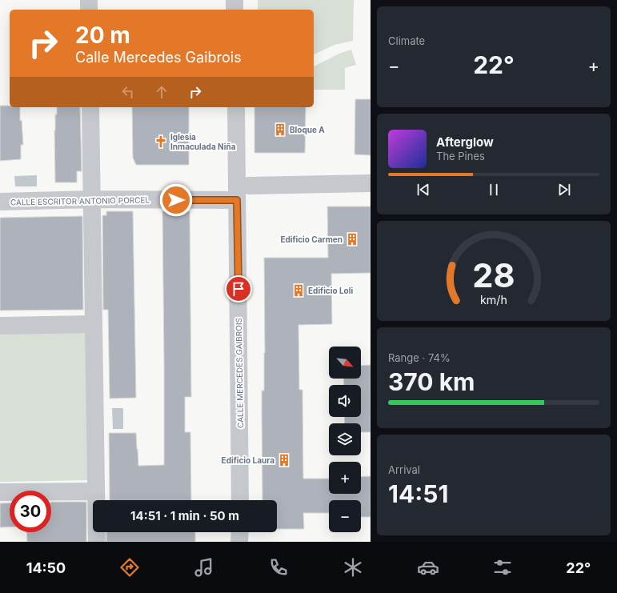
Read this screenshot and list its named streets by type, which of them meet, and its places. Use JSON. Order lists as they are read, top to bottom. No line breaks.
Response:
{"streets":{"street":["CALLE ESCRITOR ANTONIO PORCEL","CALLE MERCEDES GAIBROIS"]},"crossings":[["CALLE ESCRITOR ANTONIO PORCEL","CALLE MERCEDES GAIBROIS"]],"places":{"building":["Bloque A","Edificio Carmen","Edificio Loli","Edificio Laura"],"church":["Iglesia Inmaculada Niña"]},"north":"bottom right","page":{"tile":["Climate",["Range · 74%","370 km"],["Arrival","14:51"]],"turn":["20 m","Calle Mercedes Gaibrois"],"heat":["−","22°","+"],"song":["Afterglow","The Pines"],"map_buttons":["+","−"],"limit":"30","trip":"14:51 · 1 min · 50 m","tabs":["14:50","22°"],"gauge":["28","km/h"]}}
